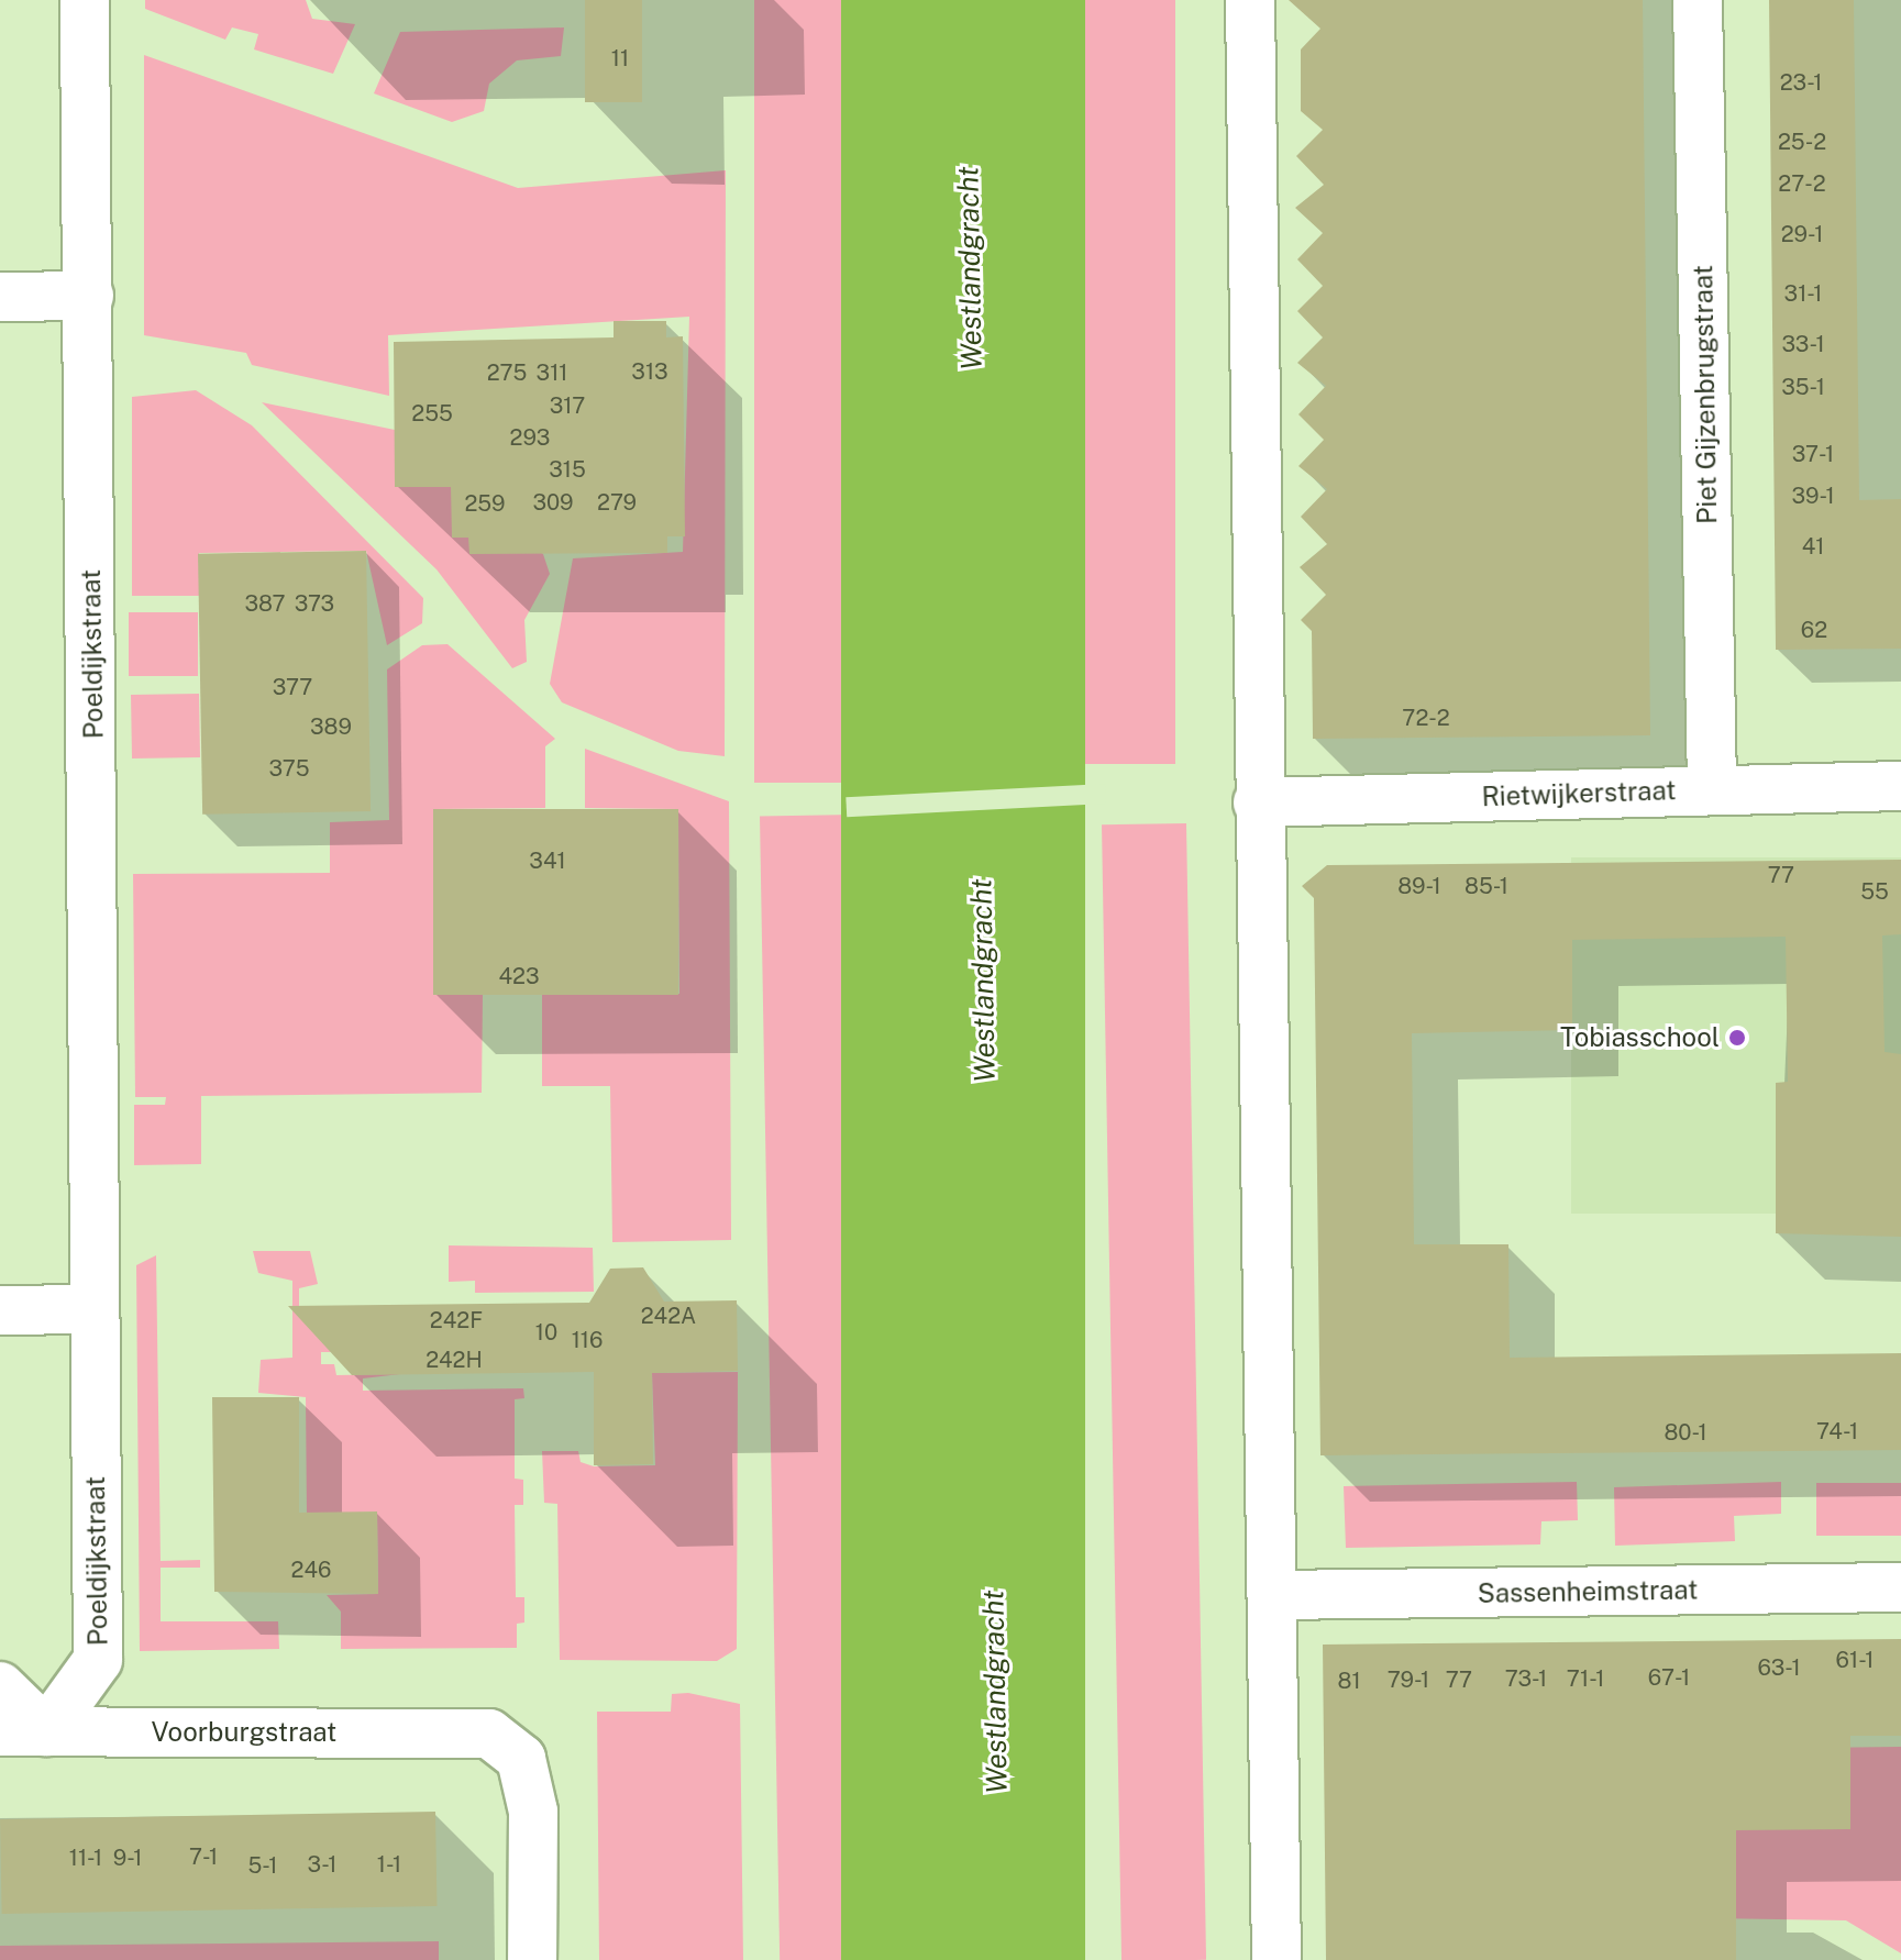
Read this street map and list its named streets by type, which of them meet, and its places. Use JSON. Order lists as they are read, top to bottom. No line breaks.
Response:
{"streets":{"street":["Piet Gijzenbrugstraat","Poeldijkstraat","Rietwijkerstraat","Sassenheimstraat","Voorburgstraat"]},"crossings":[["Piet Gijzenbrugstraat","Rietwijkerstraat"],["Poeldijkstraat","Voorburgstraat"]],"water":["Westlandgracht"],"places":["Tobiasschool"],"house_numbers":["11","23-1","25-2","27-2","29-1","31-1","33-1","313","275","311","35-1","317","255","293","37-1","315","39-1","309","279","259","41","387","373","62","377","72-2","389","375","341","77","89-1","85-1","55","423","242A","242F","10","116","242H","74-1","80-1","246","61-1","63-1","67-1","73-1","71-1","79-1","77","81","7-1","11-1","9-1","3-1","1-1","5-1"]}
